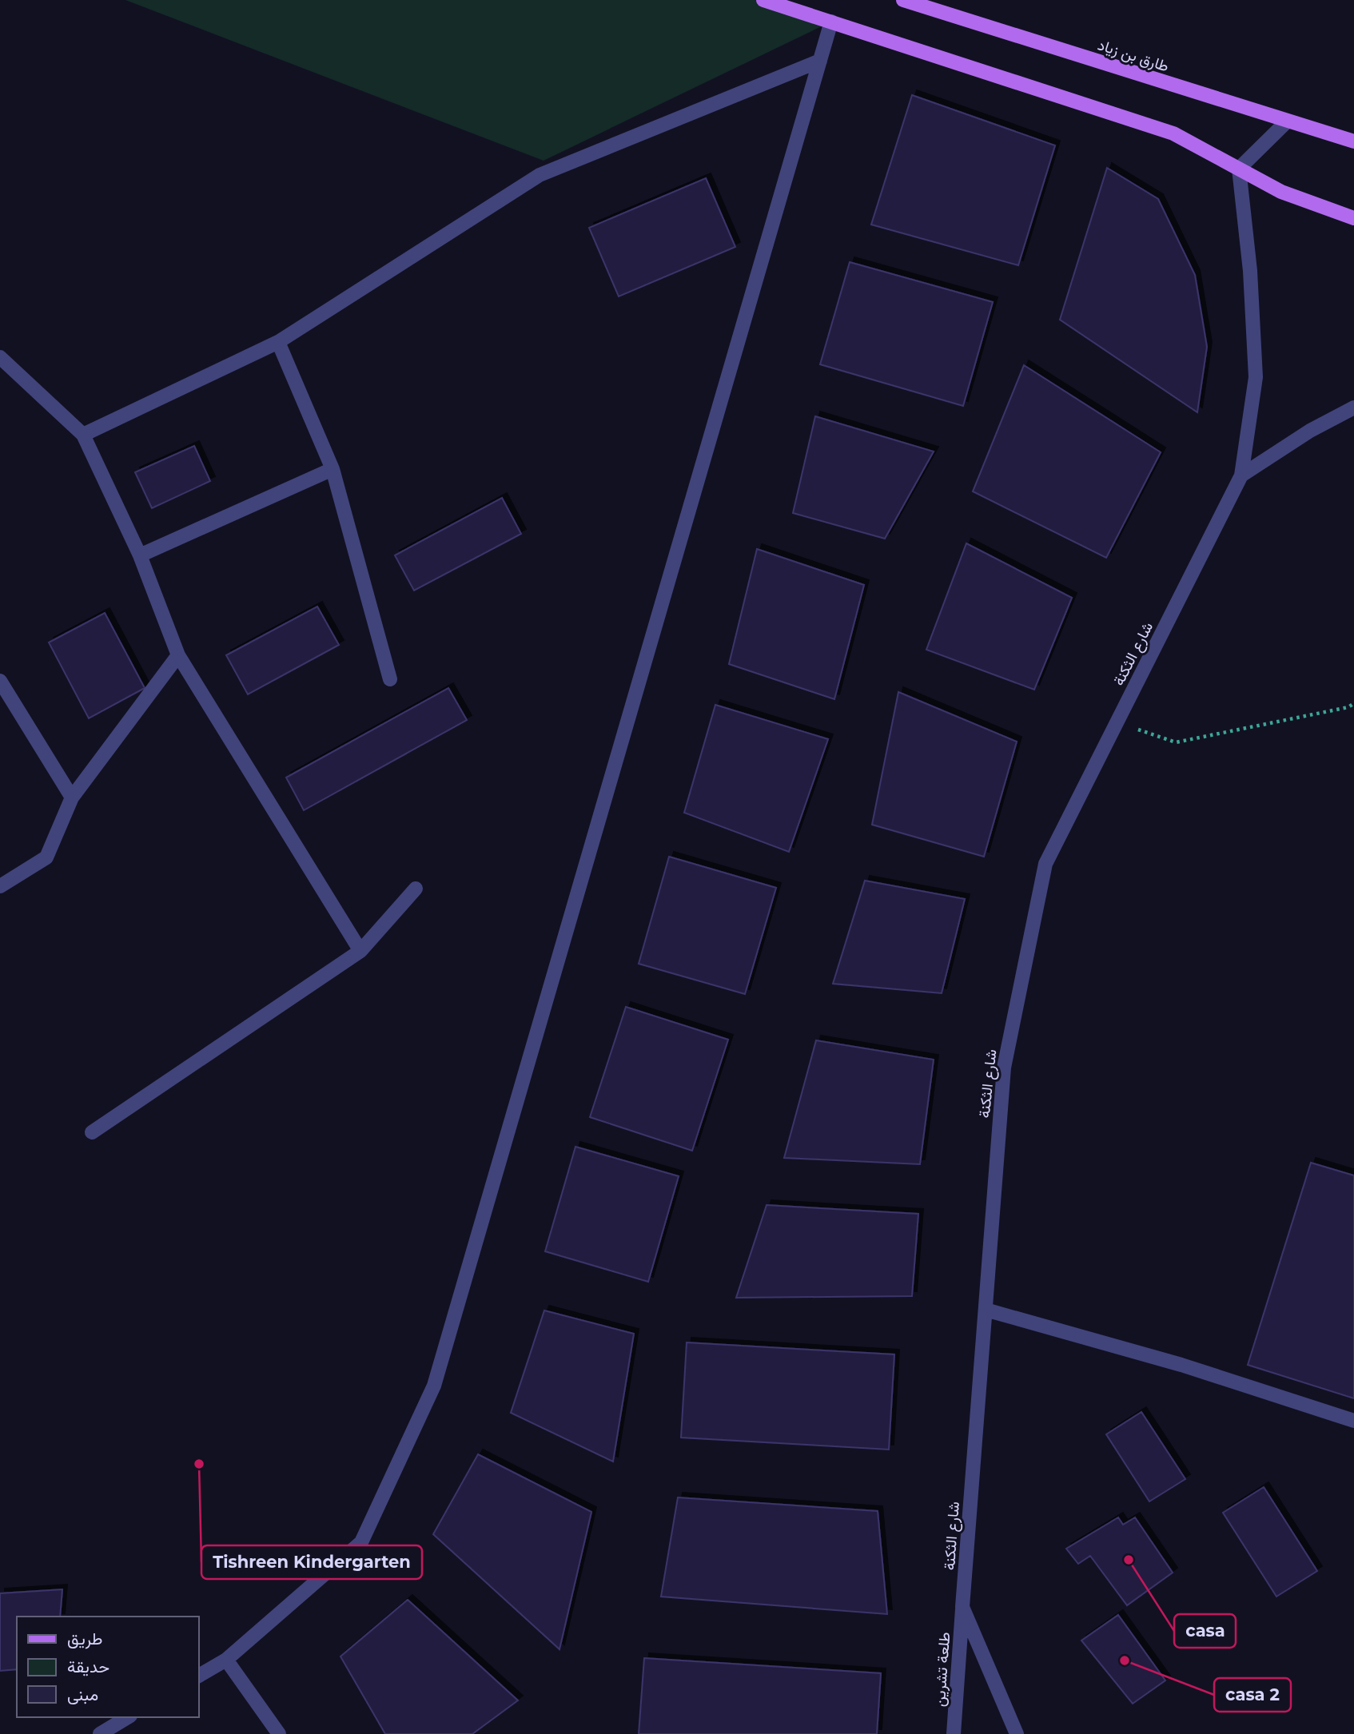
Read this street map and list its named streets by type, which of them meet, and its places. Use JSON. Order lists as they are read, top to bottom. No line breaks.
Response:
{"streets":{"main road":["طارق بن زياد"],"street":["شارع الثكنة","طلعة تشرين"]},"crossings":[["شارع الثكنة","طلعة تشرين"]],"places":["Tishreen Kindergarten","casa","casa 2"],"legend":["طريق","حديقة","مبنى"]}
